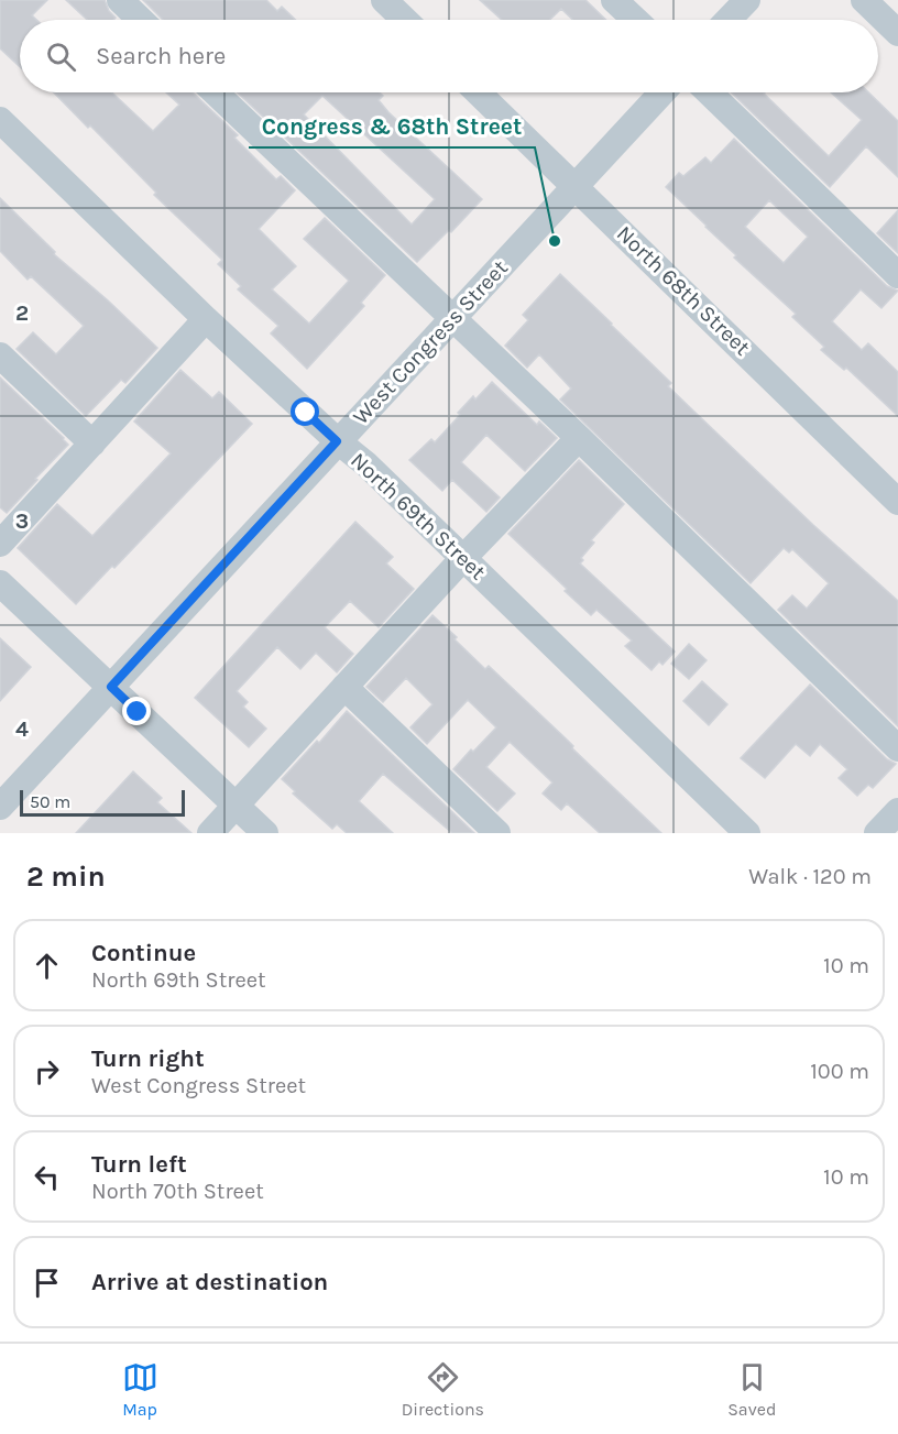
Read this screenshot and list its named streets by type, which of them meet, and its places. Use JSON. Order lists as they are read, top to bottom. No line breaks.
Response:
{"streets":{"street":["North 68th Street","West Congress Street","North 69th Street"]},"crossings":[["North 68th Street","West Congress Street"],["West Congress Street","North 69th Street"]],"places":["Congress & 68th Street"],"scale_bar":"50 m","page":{"search":"Search here","scale":"50 m","heading":["2 min","Walk · 120 m"],"list":[["Continue","North 69th Street","10 m"],["Turn right","West Congress Street","100 m"],["Turn left","North 70th Street","10 m"],"Arrive at destination"],"nav":["Map","Directions","Saved"]},"grid":{"rows":["2","3","4"]}}
